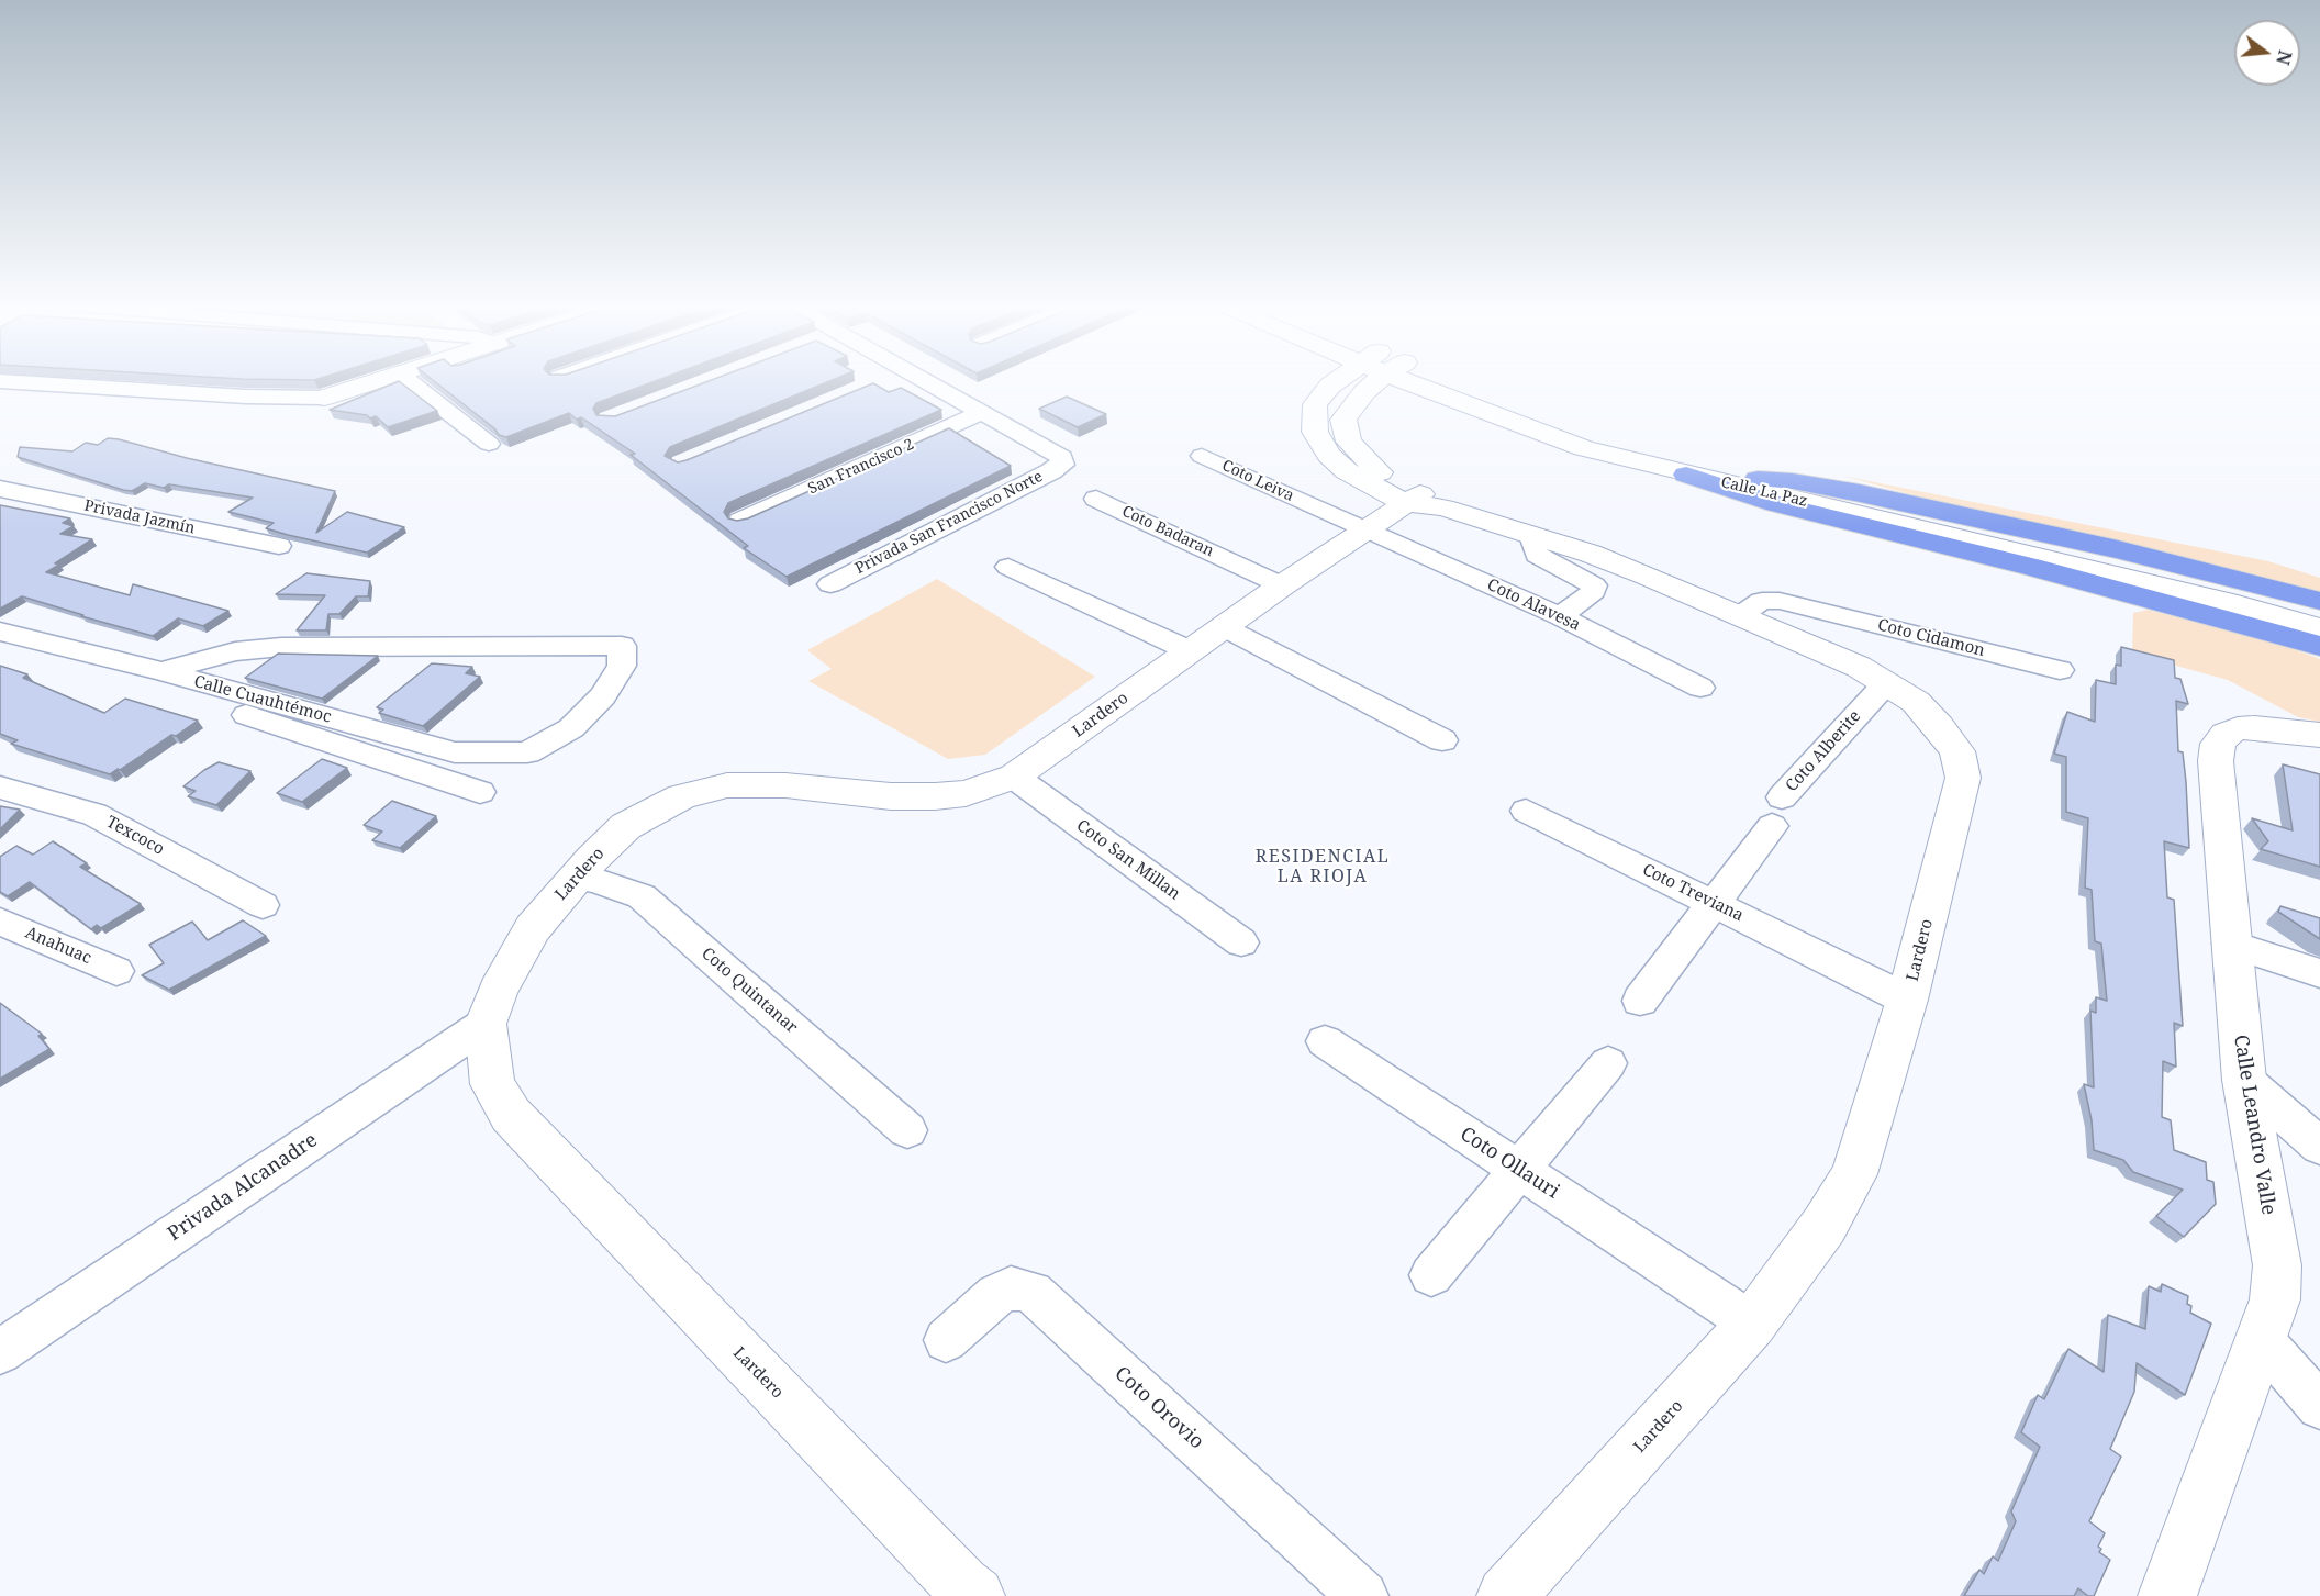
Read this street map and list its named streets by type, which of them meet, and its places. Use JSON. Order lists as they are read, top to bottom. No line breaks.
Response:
{"streets":{"street":["San Francisco 2","Coto Leiva","Calle La Paz","Privada Jazmín","Privada San Francisco Norte","Coto Badaran","Coto Alavesa","Coto Cidamon","Calle Cuauhtémoc","Lardero","Coto Alberite","Texcoco","Coto San Millan","Coto Treviana","Anahuac","Coto Quintanar","Calle Leandro Valle","Coto Ollauri","Privada Alcanadre","Coto Orovio"]},"crossings":[["San Francisco 2","Privada San Francisco Norte"],["Coto Leiva","Coto Alavesa"],["Coto Leiva","Lardero"],["Coto Badaran","Lardero"],["Coto Alavesa","Lardero"],["Coto Cidamon","Lardero"],["Lardero","Coto Alberite"],["Lardero","Coto San Millan"],["Lardero","Coto Treviana"],["Lardero","Coto Quintanar"],["Lardero","Coto Ollauri"],["Lardero","Privada Alcanadre"],["Coto Alberite","Coto Treviana"]],"districts":["RESIDENCIAL LA RIOJA"],"north":"right"}
